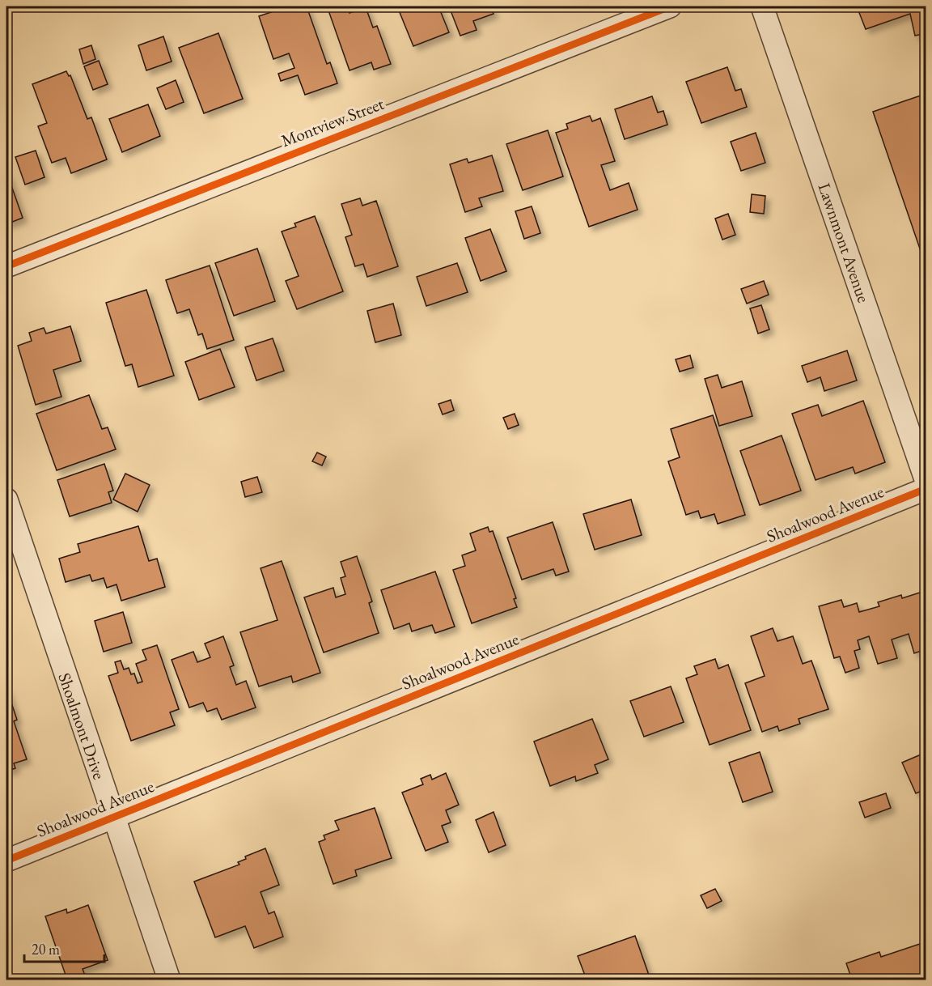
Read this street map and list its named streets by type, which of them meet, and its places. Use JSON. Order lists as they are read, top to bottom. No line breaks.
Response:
{"streets":{"street":["Montview Street","Lawnmont Avenue","Shoalwood Avenue","Shoalmont Drive"]},"crossings":[["Shoalwood Avenue","Shoalmont Drive"]],"scale_bar":"20 m"}
